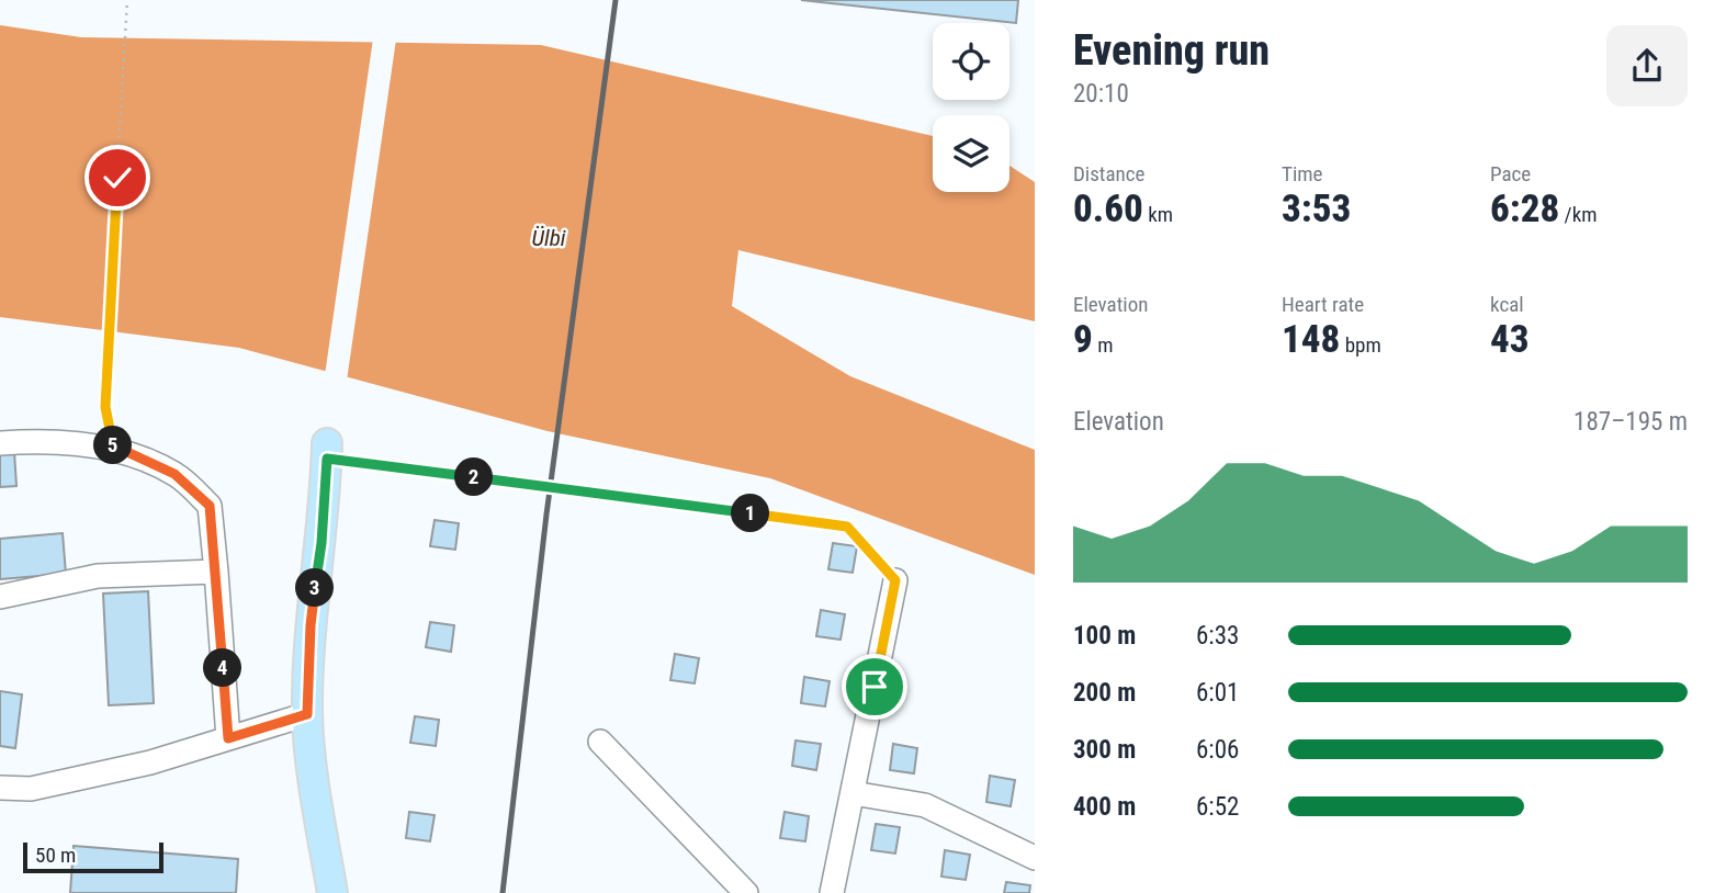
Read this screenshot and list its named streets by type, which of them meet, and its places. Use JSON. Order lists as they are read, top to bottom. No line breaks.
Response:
{"water":["Ülbi"],"scale_bar":"50 m","page":{"heading":["Evening run","20:10"],"stats":[["Distance","0.60 km"],["Time","3:53"],["Pace","6:28 /km"],["Elevation","9 m"],["Heart rate","148 bpm"],["kcal","43"]],"chart":["Elevation","187–195 m"],"pins":["5","2","1","3","4"],"list":[{"name":"100 m","note":"6:33"},{"name":"200 m","note":"6:01"},{"name":"300 m","note":"6:06"},{"name":"400 m","note":"6:52"}],"scale":"50 m"}}
